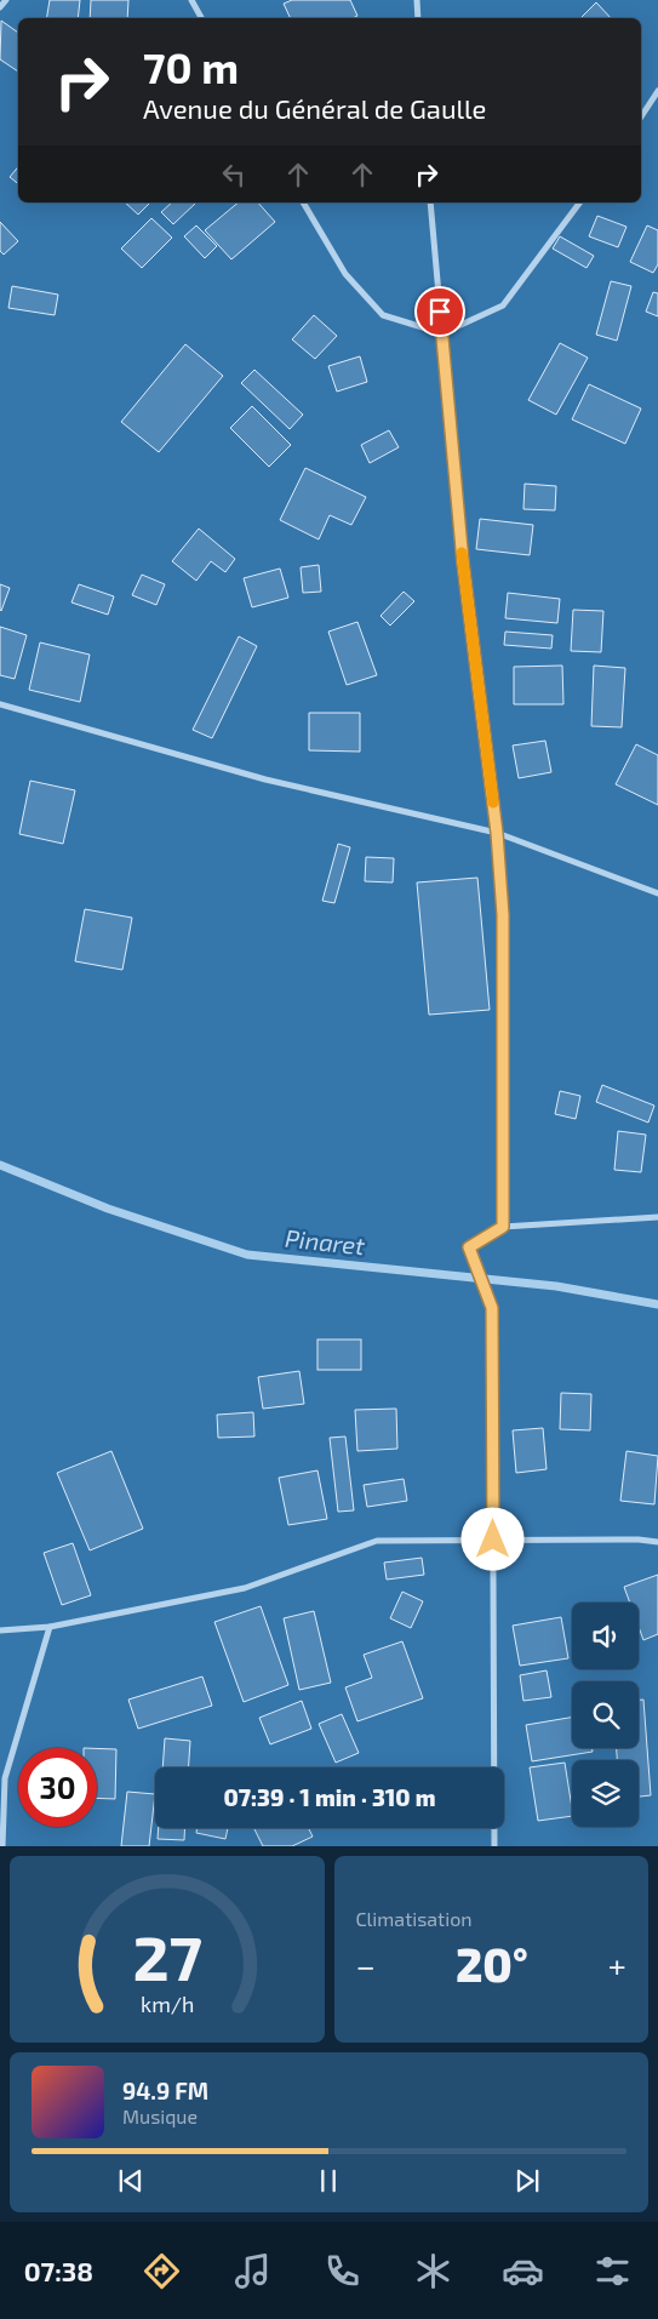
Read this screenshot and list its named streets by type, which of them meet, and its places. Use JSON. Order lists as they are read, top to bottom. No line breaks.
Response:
{"water":["Pinaret"],"page":{"turn":["70 m","Avenue du Général de Gaulle"],"limit":"30","trip":"07:39 · 1 min · 310 m","tile":"Climatisation","heat":["−","20°","+"],"song":["94.9 FM","Musique"],"tabs":"07:38","gauge":["27","km/h"]}}
